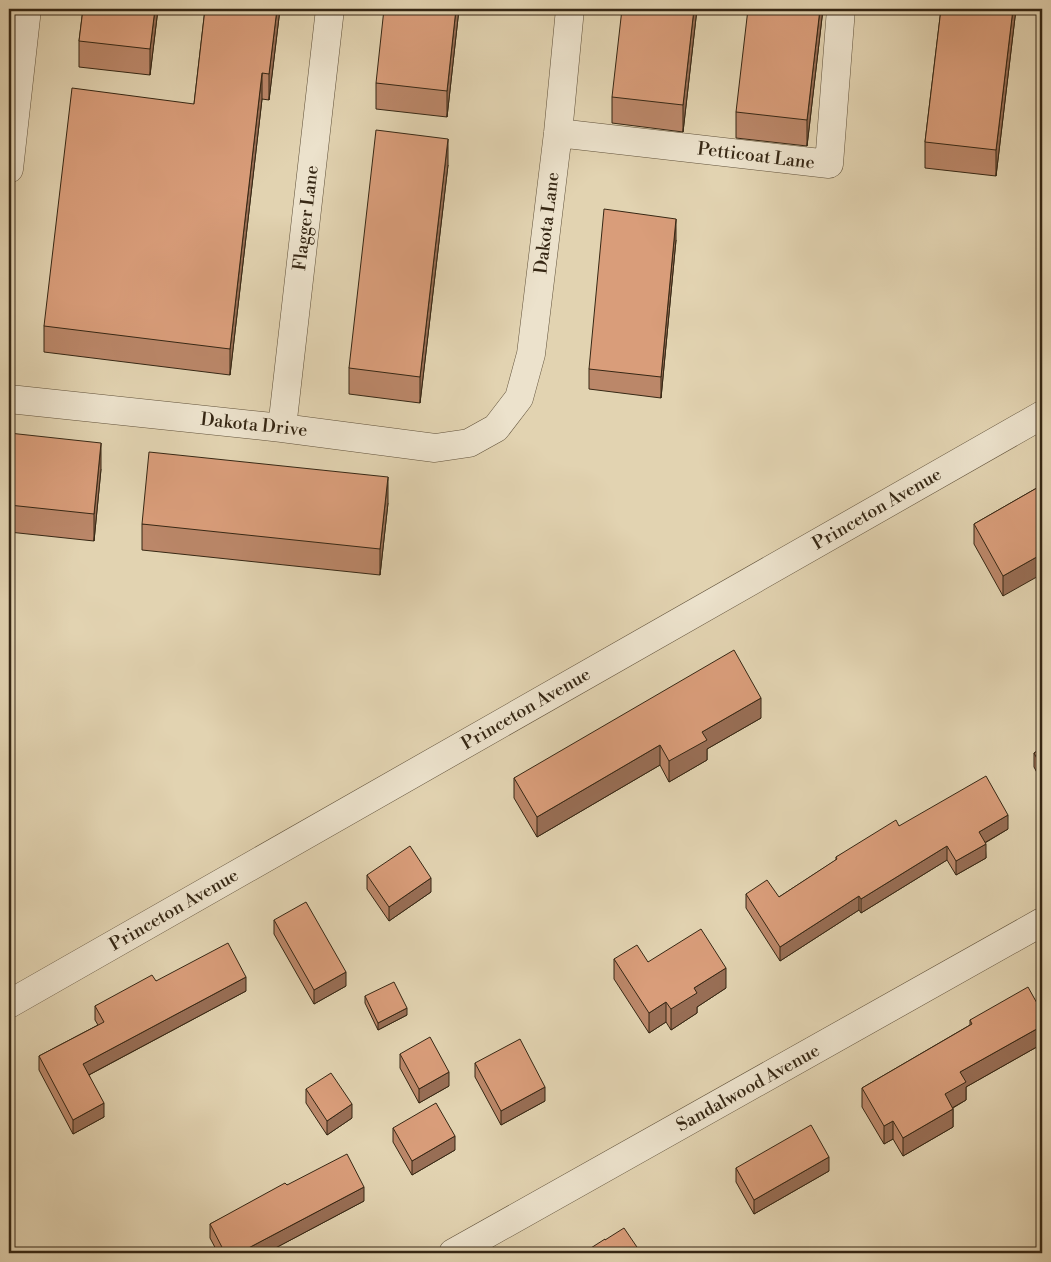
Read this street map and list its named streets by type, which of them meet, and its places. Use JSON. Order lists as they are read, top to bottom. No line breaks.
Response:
{"streets":{"street":["Petticoat Lane","Flagger Lane","Dakota Lane","Dakota Drive","Princeton Avenue","Sandalwood Avenue"]},"crossings":[["Petticoat Lane","Dakota Lane"],["Flagger Lane","Dakota Drive"],["Dakota Lane","Dakota Drive"]]}
